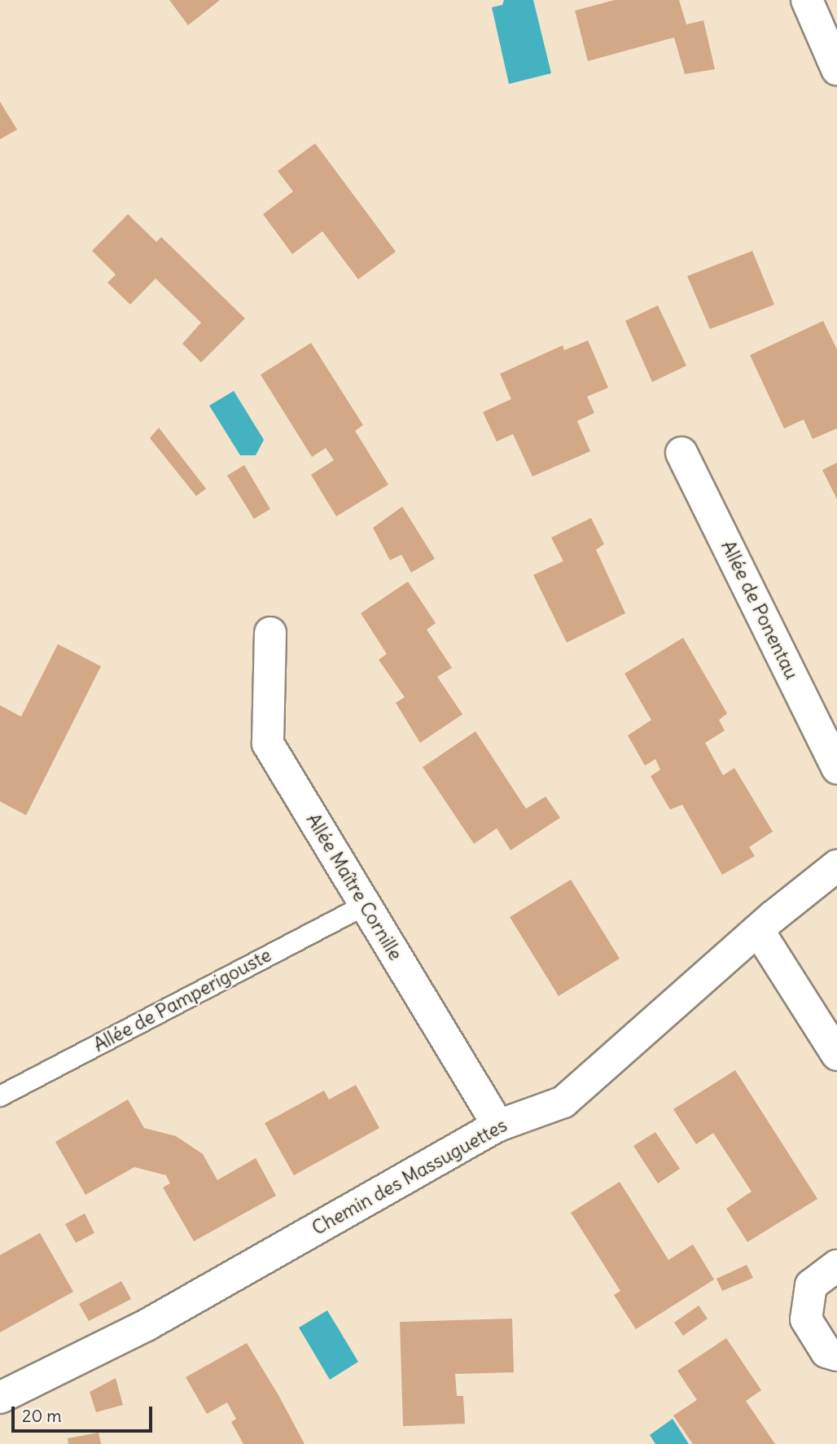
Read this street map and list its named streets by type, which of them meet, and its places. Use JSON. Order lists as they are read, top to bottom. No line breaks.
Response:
{"streets":{"street":["Allée de Ponentau","Allée Maître Cornille","Chemin des Massuguettes"],"lane":["Allée de Pamperigouste"]},"crossings":[["Allée Maître Cornille","Allée de Pamperigouste"],["Allée Maître Cornille","Chemin des Massuguettes"]],"scale_bar":"20 m"}
